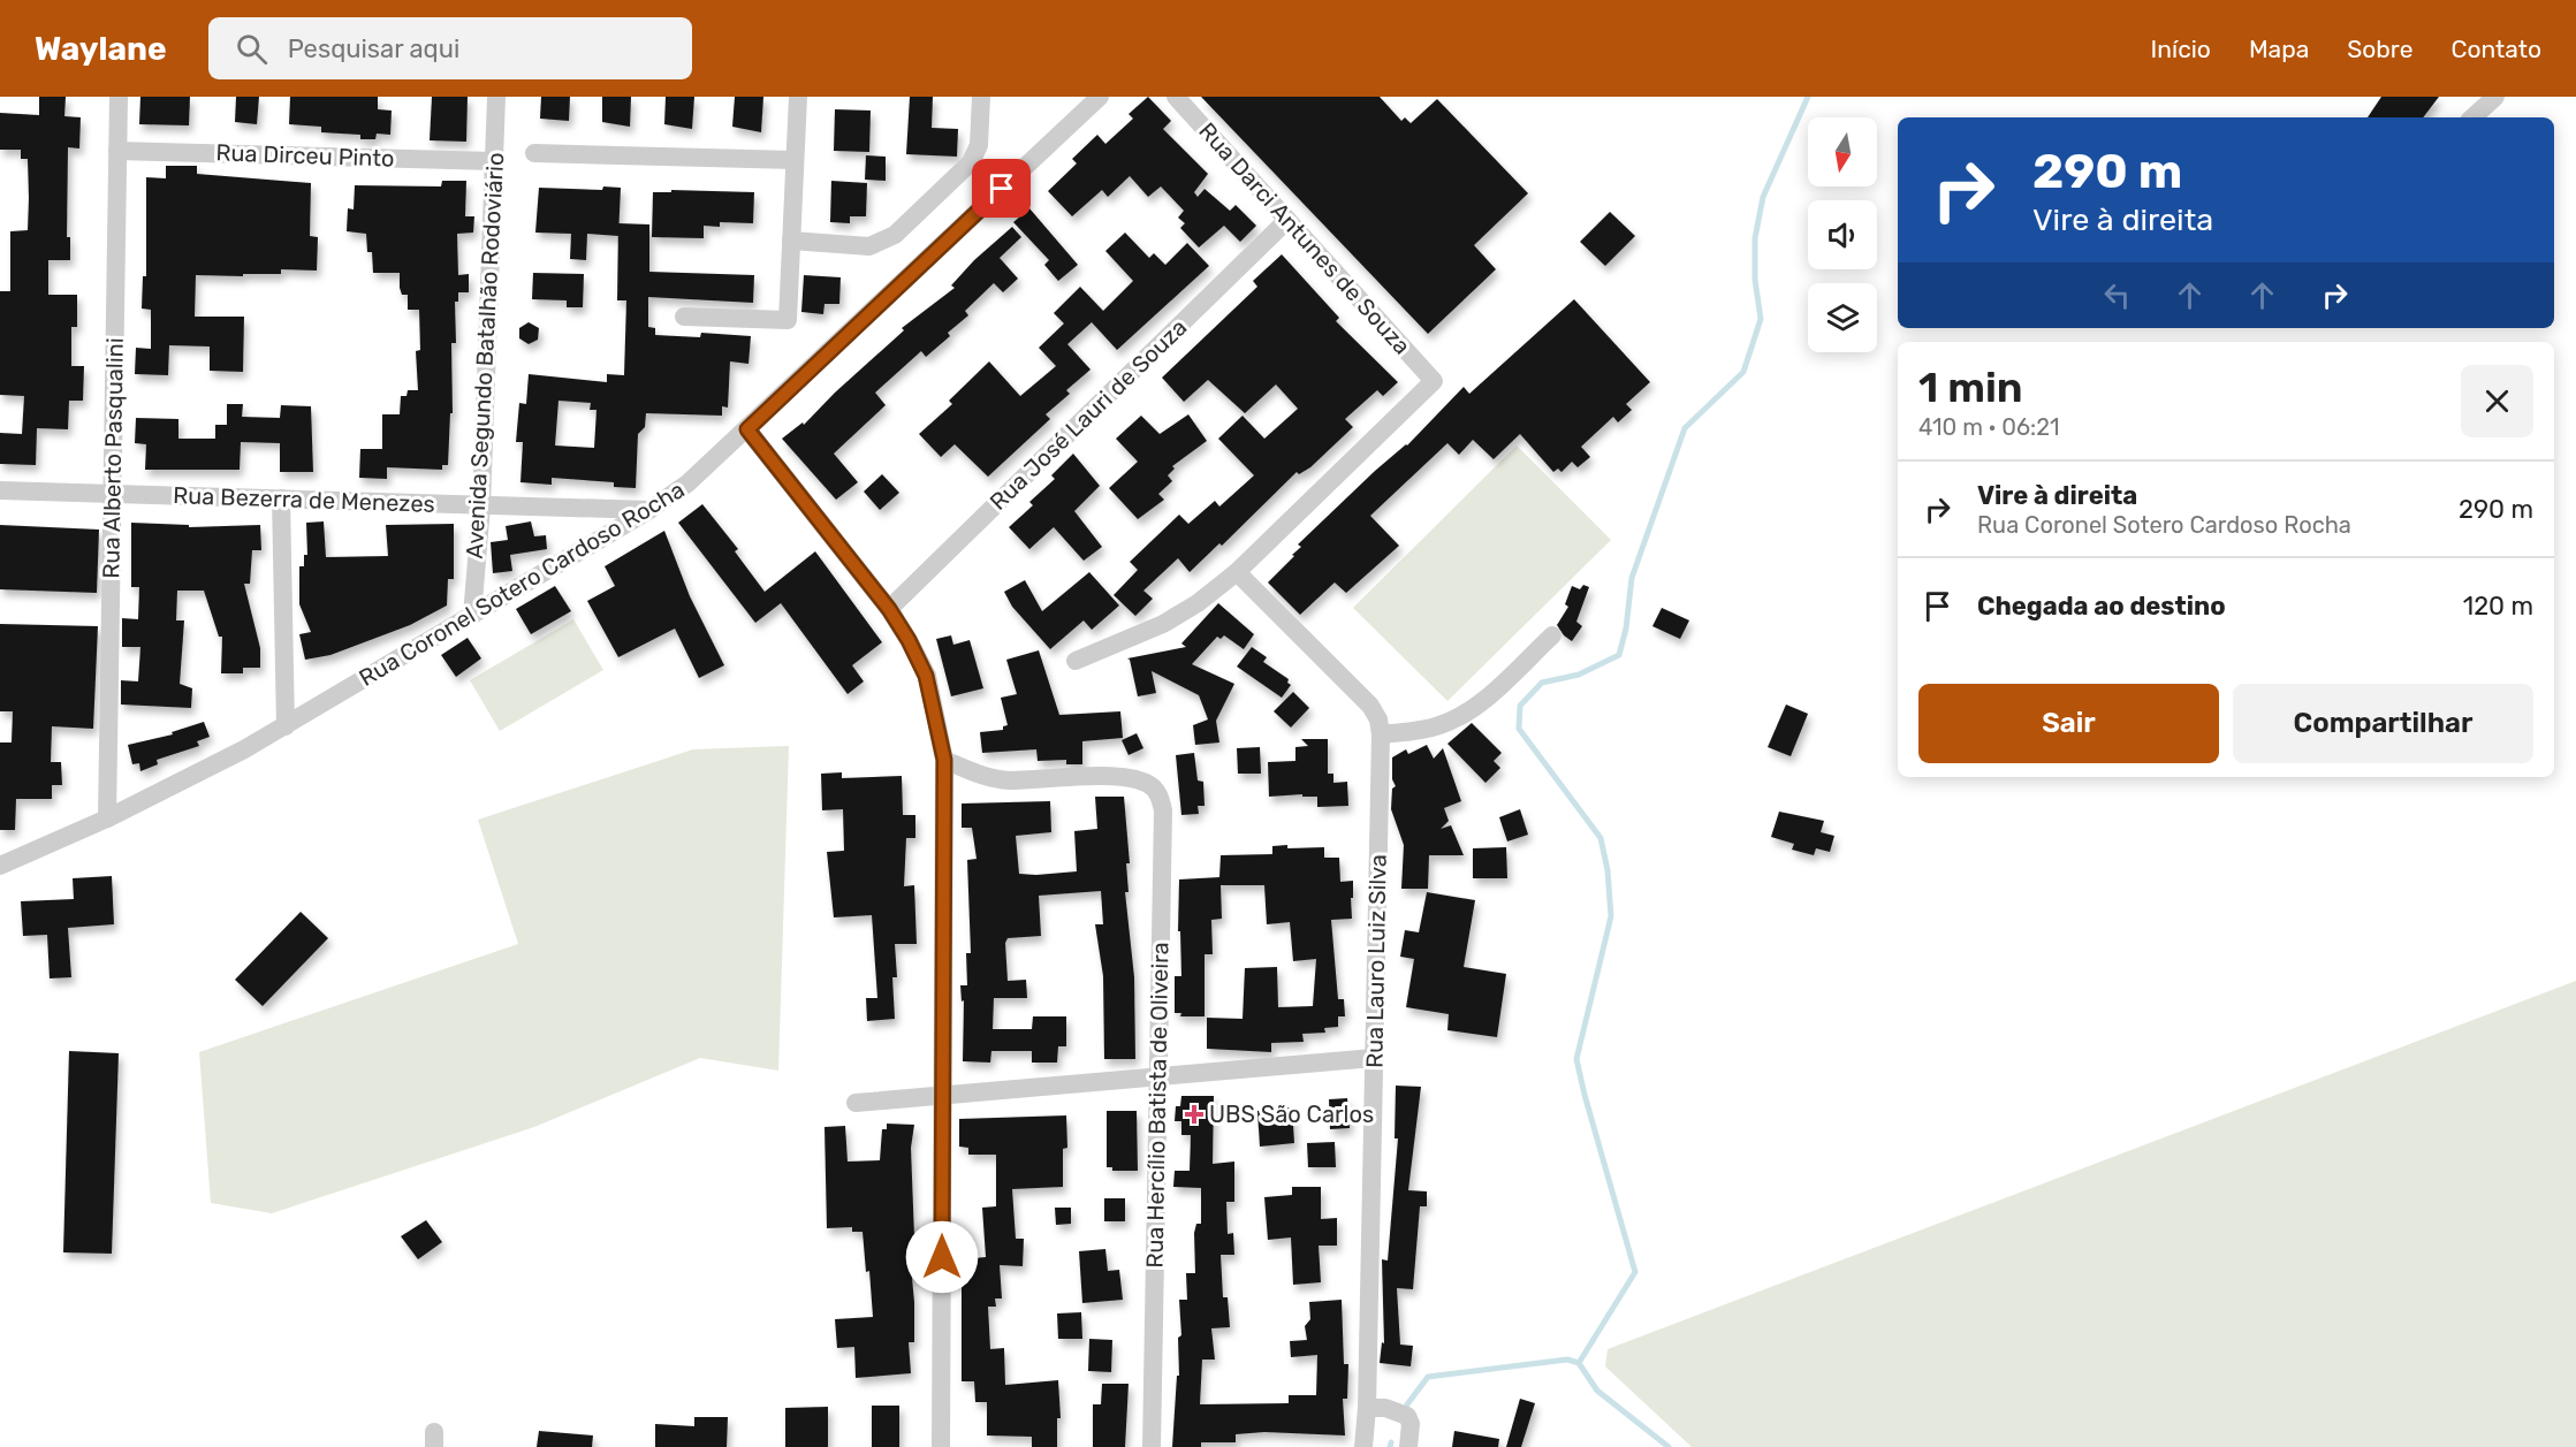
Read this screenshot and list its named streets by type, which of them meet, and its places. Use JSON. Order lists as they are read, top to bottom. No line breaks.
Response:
{"streets":{"street":["Rua Dirceu Pinto","Rua Darci Antunes de Souza","Avenida Segundo Batalhão Rodoviário","Rua José Lauri de Souza","Rua Alberto Pasqualini","Rua Bezerra de Menezes","Rua Coronel Sotero Cardoso Rocha","Rua Lauro Luiz Silva","Rua Hercílio Batista de Oliveira"]},"crossings":[["Rua Dirceu Pinto","Avenida Segundo Batalhão Rodoviário"],["Rua Dirceu Pinto","Rua Alberto Pasqualini"],["Rua Darci Antunes de Souza","Rua José Lauri de Souza"],["Rua Darci Antunes de Souza","Rua Lauro Luiz Silva"],["Avenida Segundo Batalhão Rodoviário","Rua Bezerra de Menezes"],["Avenida Segundo Batalhão Rodoviário","Rua Coronel Sotero Cardoso Rocha"],["Rua Alberto Pasqualini","Rua Bezerra de Menezes"],["Rua Alberto Pasqualini","Rua Coronel Sotero Cardoso Rocha"],["Rua Bezerra de Menezes","Rua Coronel Sotero Cardoso Rocha"]],"places":{"health":["UBS São Carlos"]},"north":"bottom","page":{"header":"Waylane","search":"Pesquisar aqui","nav":["Início","Mapa","Sobre","Contato"],"turn":["290 m","Vire à direita"],"heading":["1 min","410 m · 06:21"],"list":[{"name":"Vire à direita","note":"Rua Coronel Sotero Cardoso Rocha","value":"290 m"},{"name":"Chegada ao destino","value":"120 m"}],"buttons":["Sair","Compartilhar"]}}
